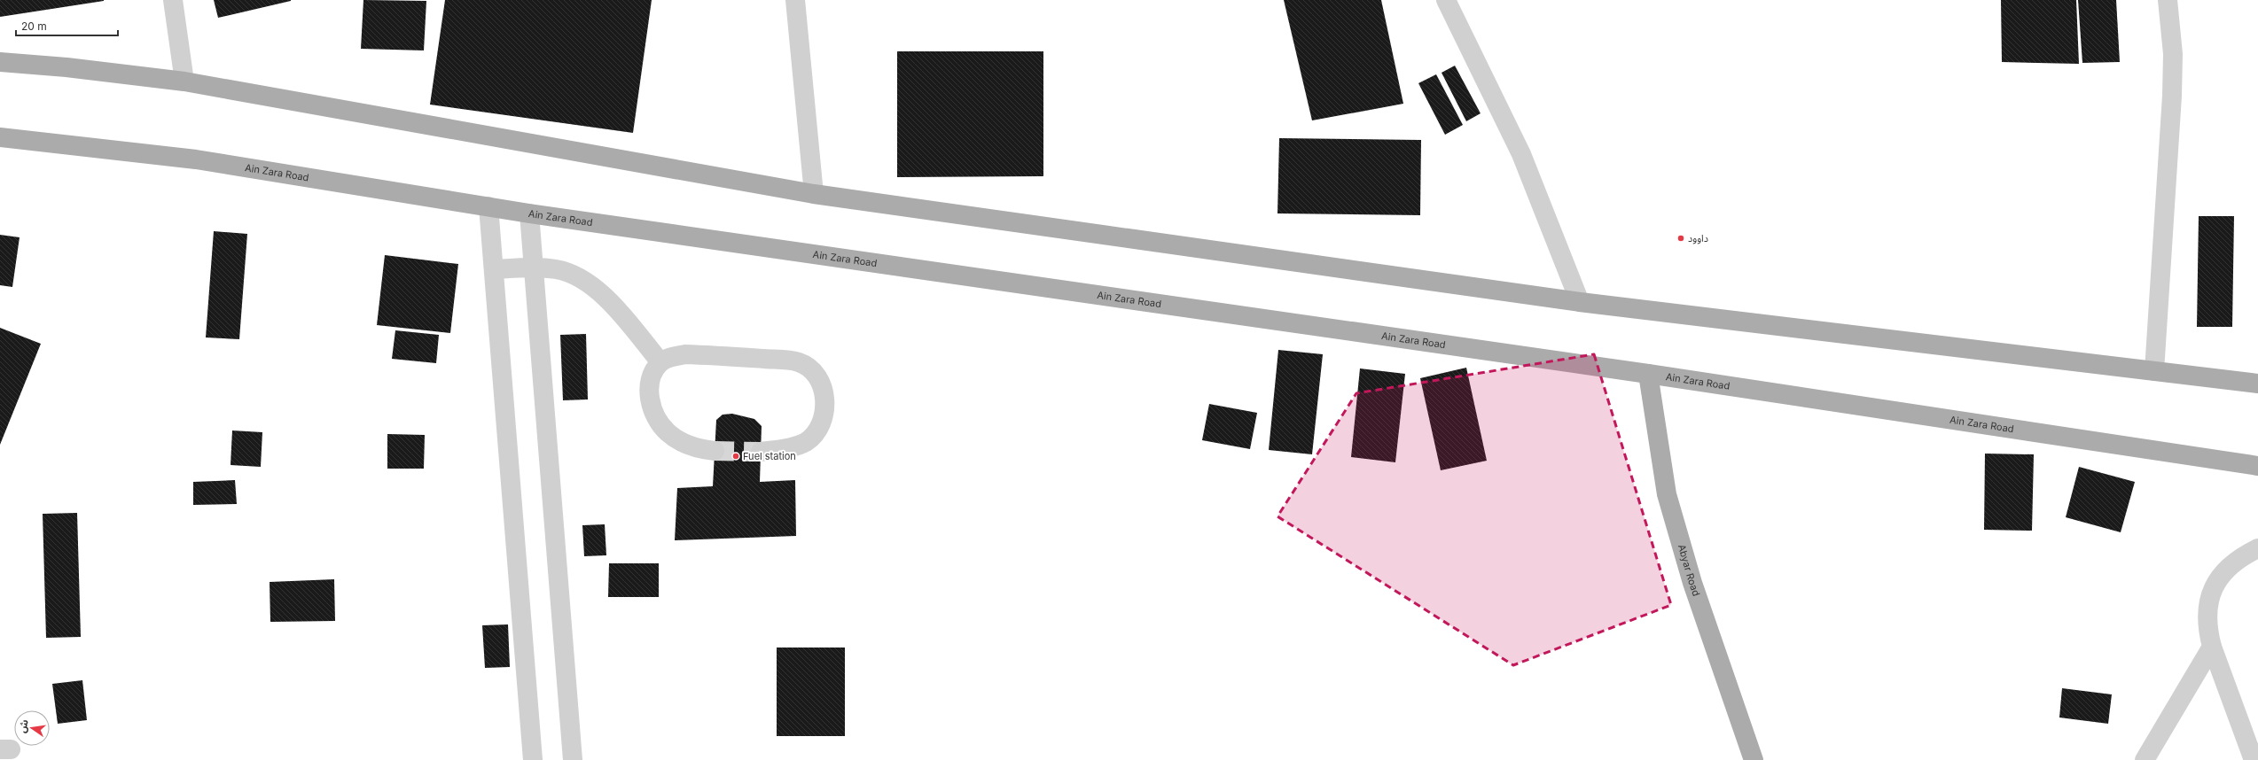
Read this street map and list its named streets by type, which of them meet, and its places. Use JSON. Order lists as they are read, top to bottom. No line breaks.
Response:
{"streets":{"main road":["Ain Zara Road","Abyar Road"]},"crossings":[["Ain Zara Road","Abyar Road"]],"places":["داوود","Fuel station"],"scale_bar":"20 m","north":"left"}
